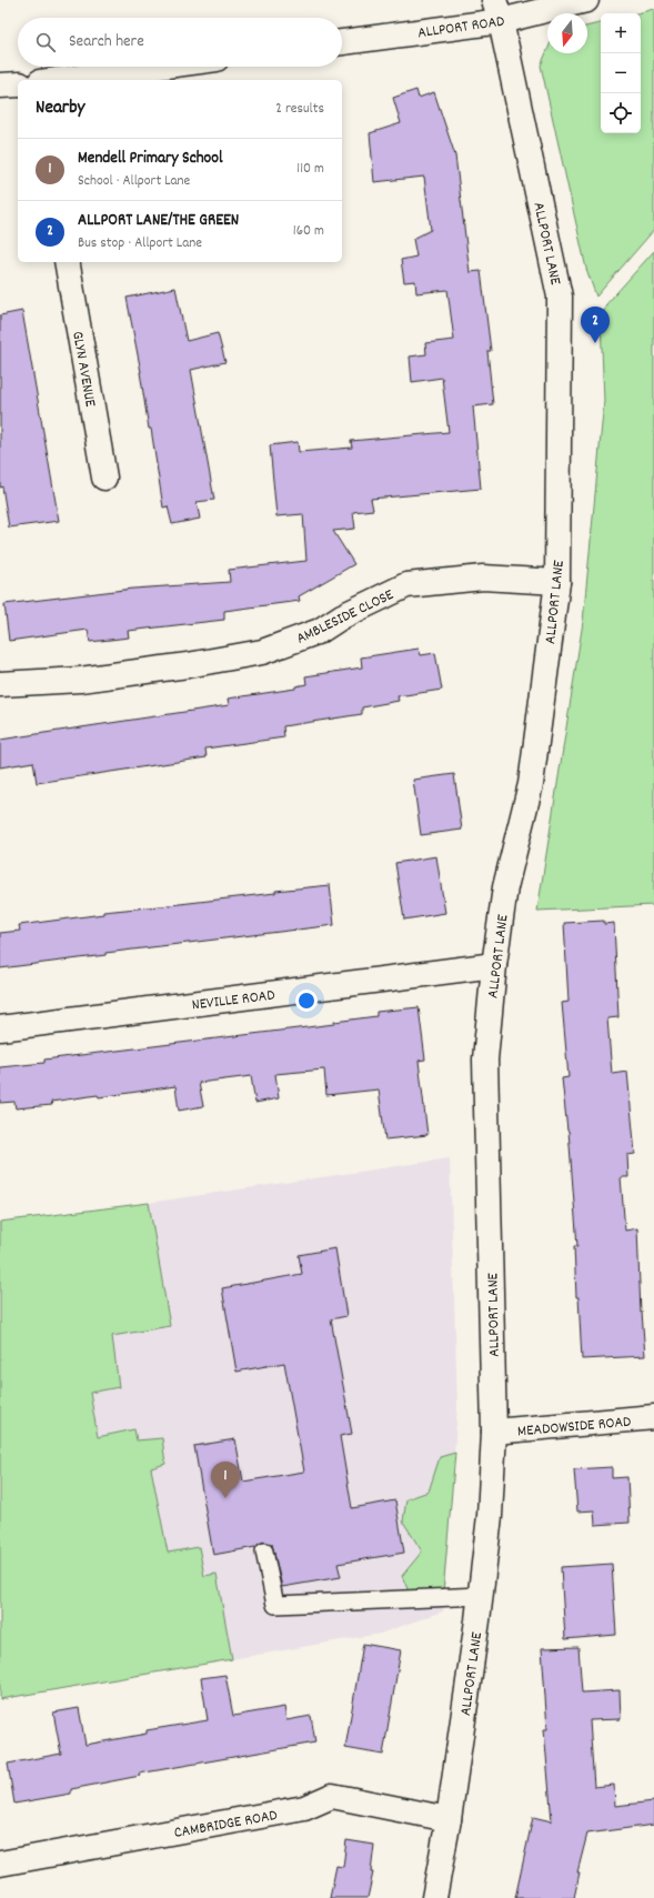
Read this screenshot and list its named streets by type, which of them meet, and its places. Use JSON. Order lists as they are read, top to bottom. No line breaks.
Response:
{"streets":{"street":["ALLPORT ROAD","ALLPORT LANE","GLYN AVENUE","AMBLESIDE CLOSE","NEVILLE ROAD","MEADOWSIDE ROAD","CAMBRIDGE ROAD"]},"crossings":[["ALLPORT ROAD","ALLPORT LANE"],["ALLPORT LANE","AMBLESIDE CLOSE"],["ALLPORT LANE","NEVILLE ROAD"],["ALLPORT LANE","MEADOWSIDE ROAD"],["ALLPORT LANE","CAMBRIDGE ROAD"]],"north":"bottom","page":{"map_buttons":["+","−"],"search":"Search here","heading":["Nearby","2 results"],"list":[{"mark":"1","name":"Mendell Primary School","note":"School · Allport Lane","value":"110 m"},{"mark":"2","name":"ALLPORT LANE/THE GREEN","note":"Bus stop · Allport Lane","value":"160 m"}],"pins":["2","1"]}}
